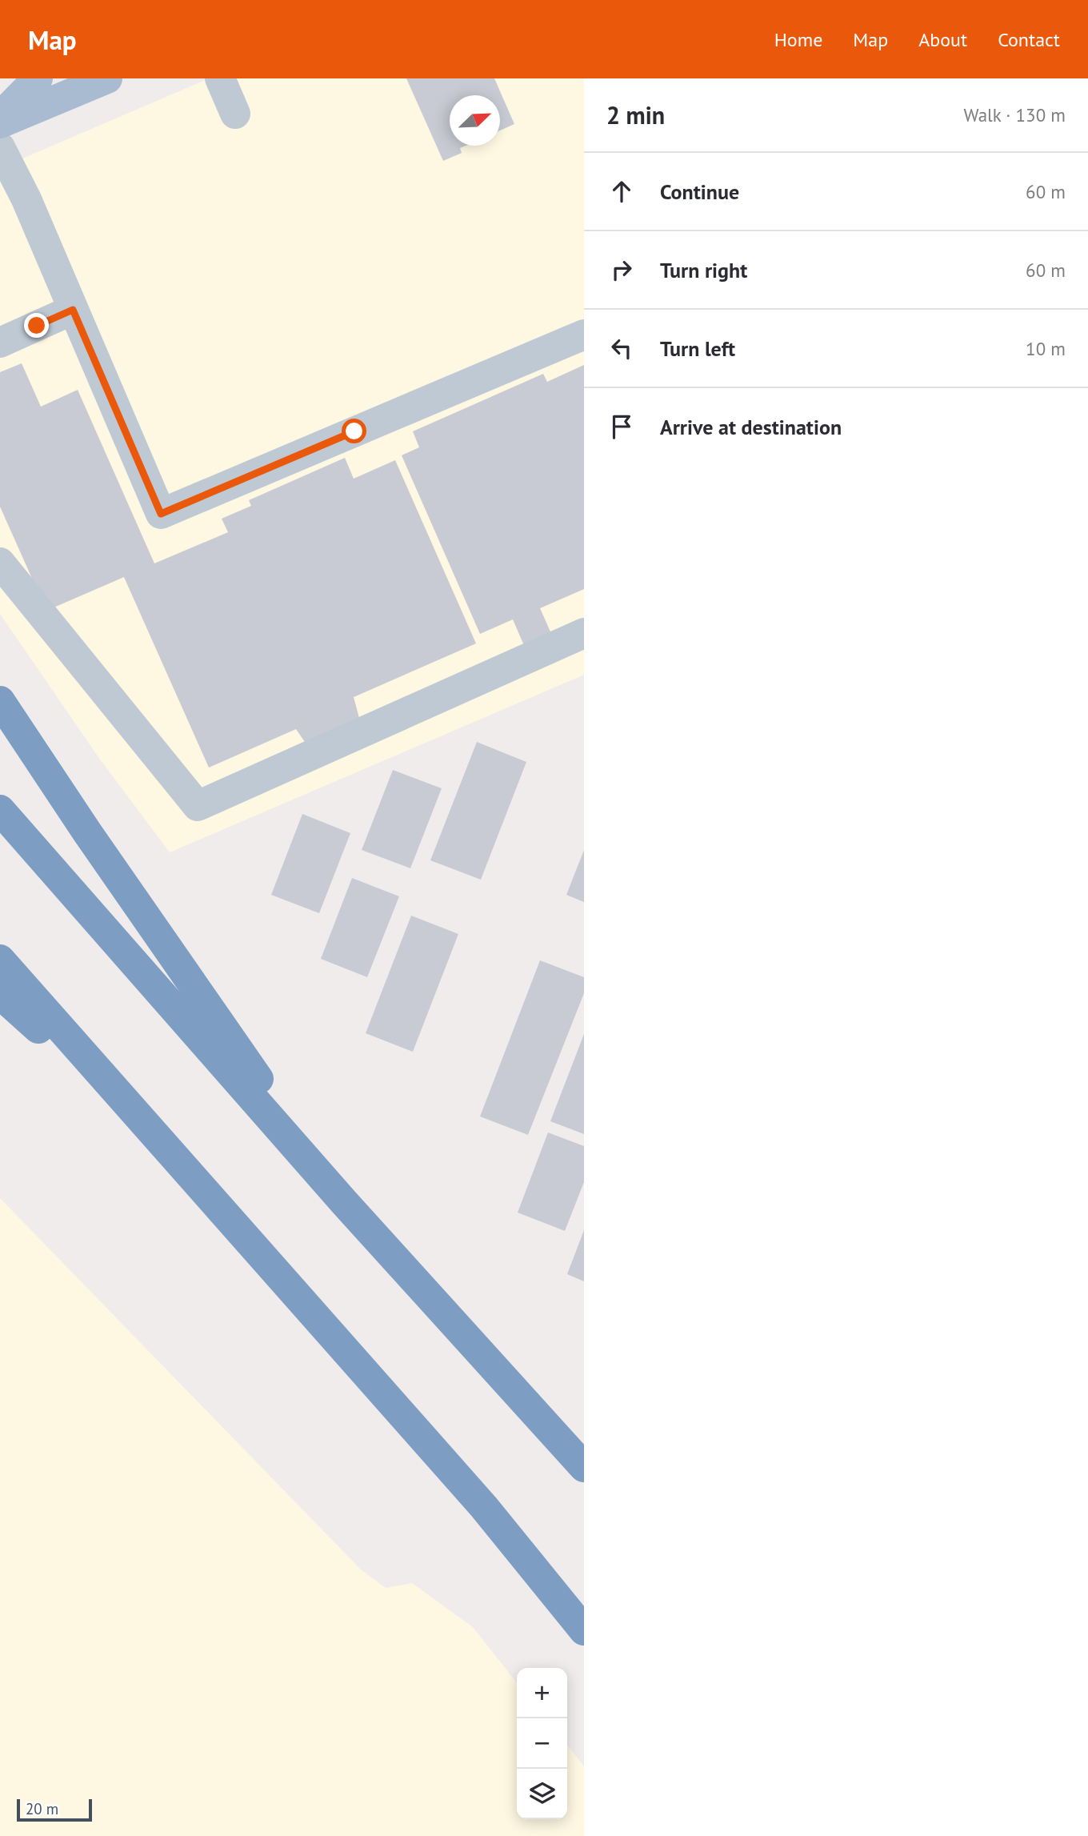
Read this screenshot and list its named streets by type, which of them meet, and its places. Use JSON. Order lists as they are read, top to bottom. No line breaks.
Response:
{"scale_bar":"20 m","north":"top right","page":{"header":"Map","nav":["Home","Map","About","Contact"],"heading":["2 min","Walk · 130 m"],"list":[["Continue","60 m"],["Turn right","60 m"],["Turn left","10 m"],"Arrive at destination"],"map_buttons":["+","−"],"scale":"20 m"}}
